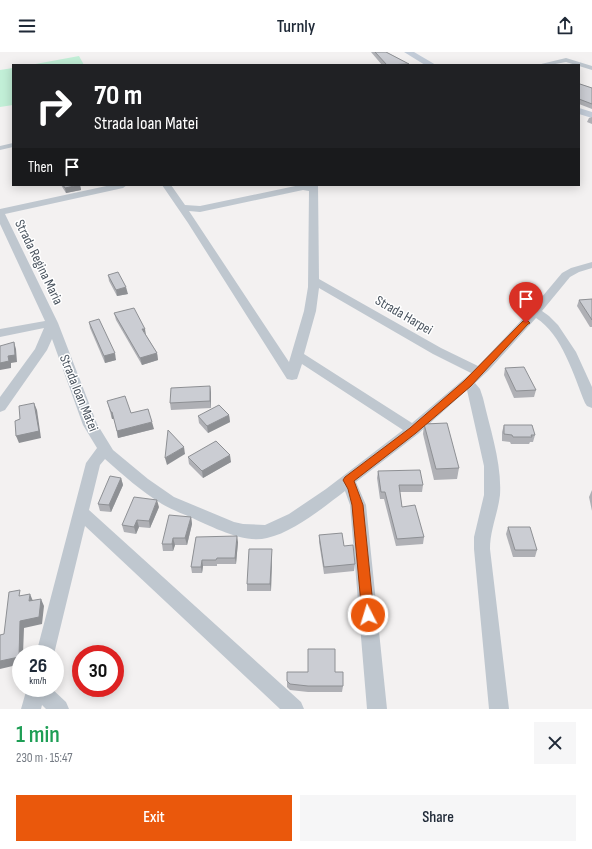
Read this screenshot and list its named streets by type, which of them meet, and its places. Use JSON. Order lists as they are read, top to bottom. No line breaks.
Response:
{"streets":{"street":["Strada Regina Maria","Strada Harpei","Strada Ioan Matei"]},"crossings":[["Strada Regina Maria","Strada Ioan Matei"],["Strada Harpei","Strada Ioan Matei"]],"page":{"header":"Turnly","turn":["70 m","Strada Ioan Matei"],"then":"Then","speed":"26 km/h","limit":"30","heading":["1 min","230 m · 15:47"],"buttons":["Exit","Share"]}}
